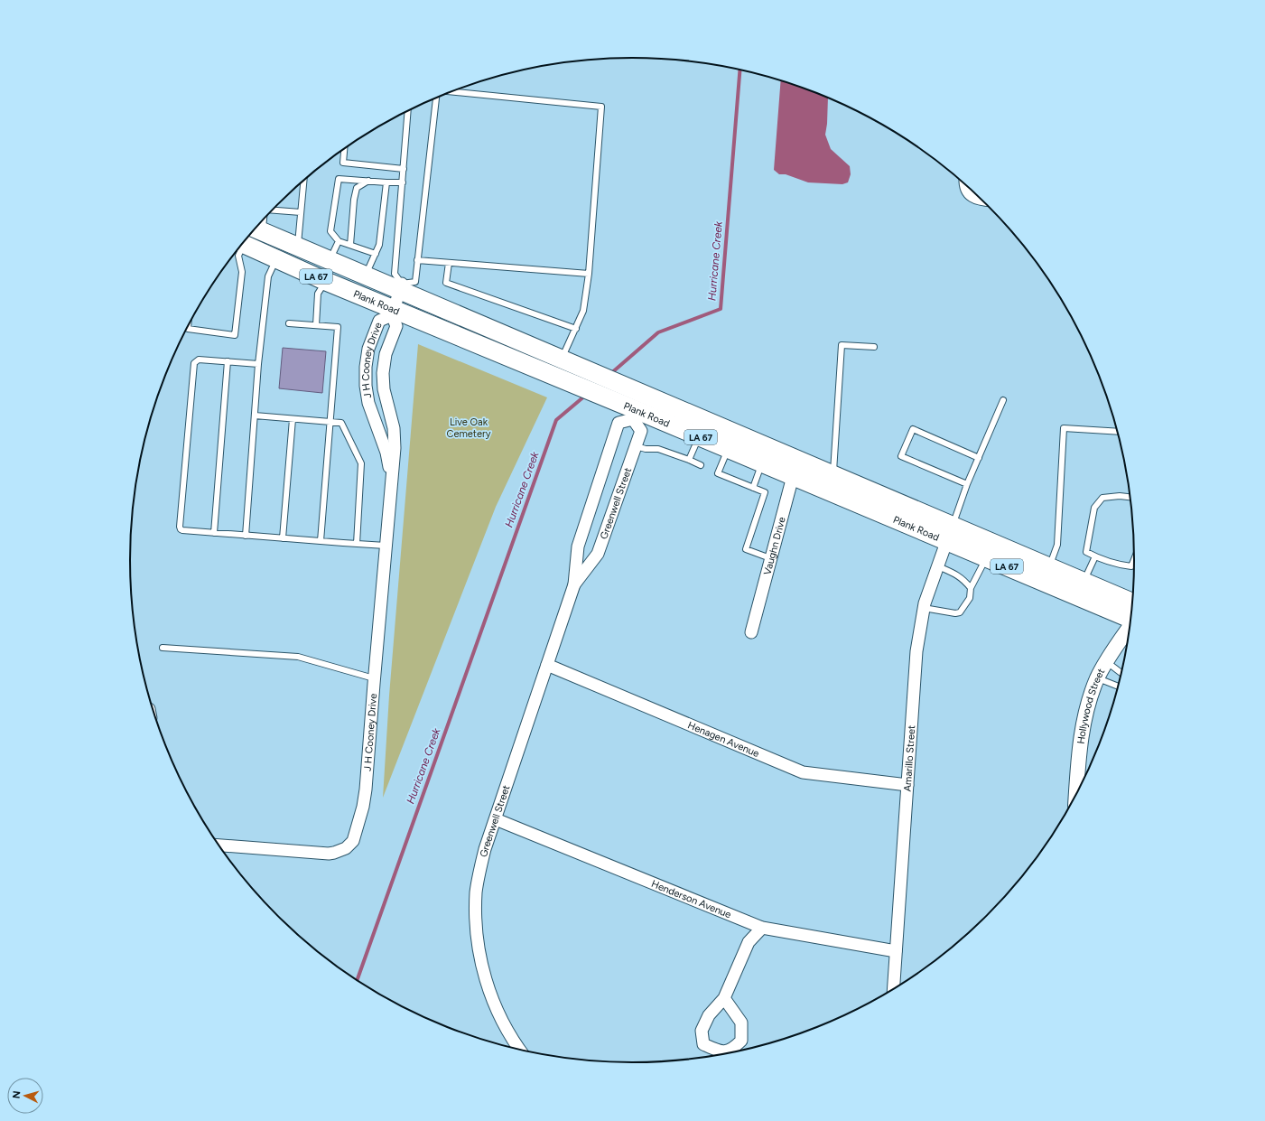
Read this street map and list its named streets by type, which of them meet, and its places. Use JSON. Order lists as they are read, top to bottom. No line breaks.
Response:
{"streets":{"main road":["LA 67","Plank Road"],"street":["J H Cooney Drive","Greenwell Street","Vaughn Drive","Hollywood Street","Henagen Avenue","Amarillo Street","Henderson Avenue"]},"crossings":[["Plank Road","J H Cooney Drive"],["Plank Road","Greenwell Street"],["Plank Road","Vaughn Drive"],["Plank Road","Amarillo Street"],["Greenwell Street","Henagen Avenue"],["Greenwell Street","Henderson Avenue"],["Henagen Avenue","Amarillo Street"],["Amarillo Street","Henderson Avenue"]],"water":["Hurricane Creek"],"parks":["Live Oak Cemetery"],"north":"left"}
